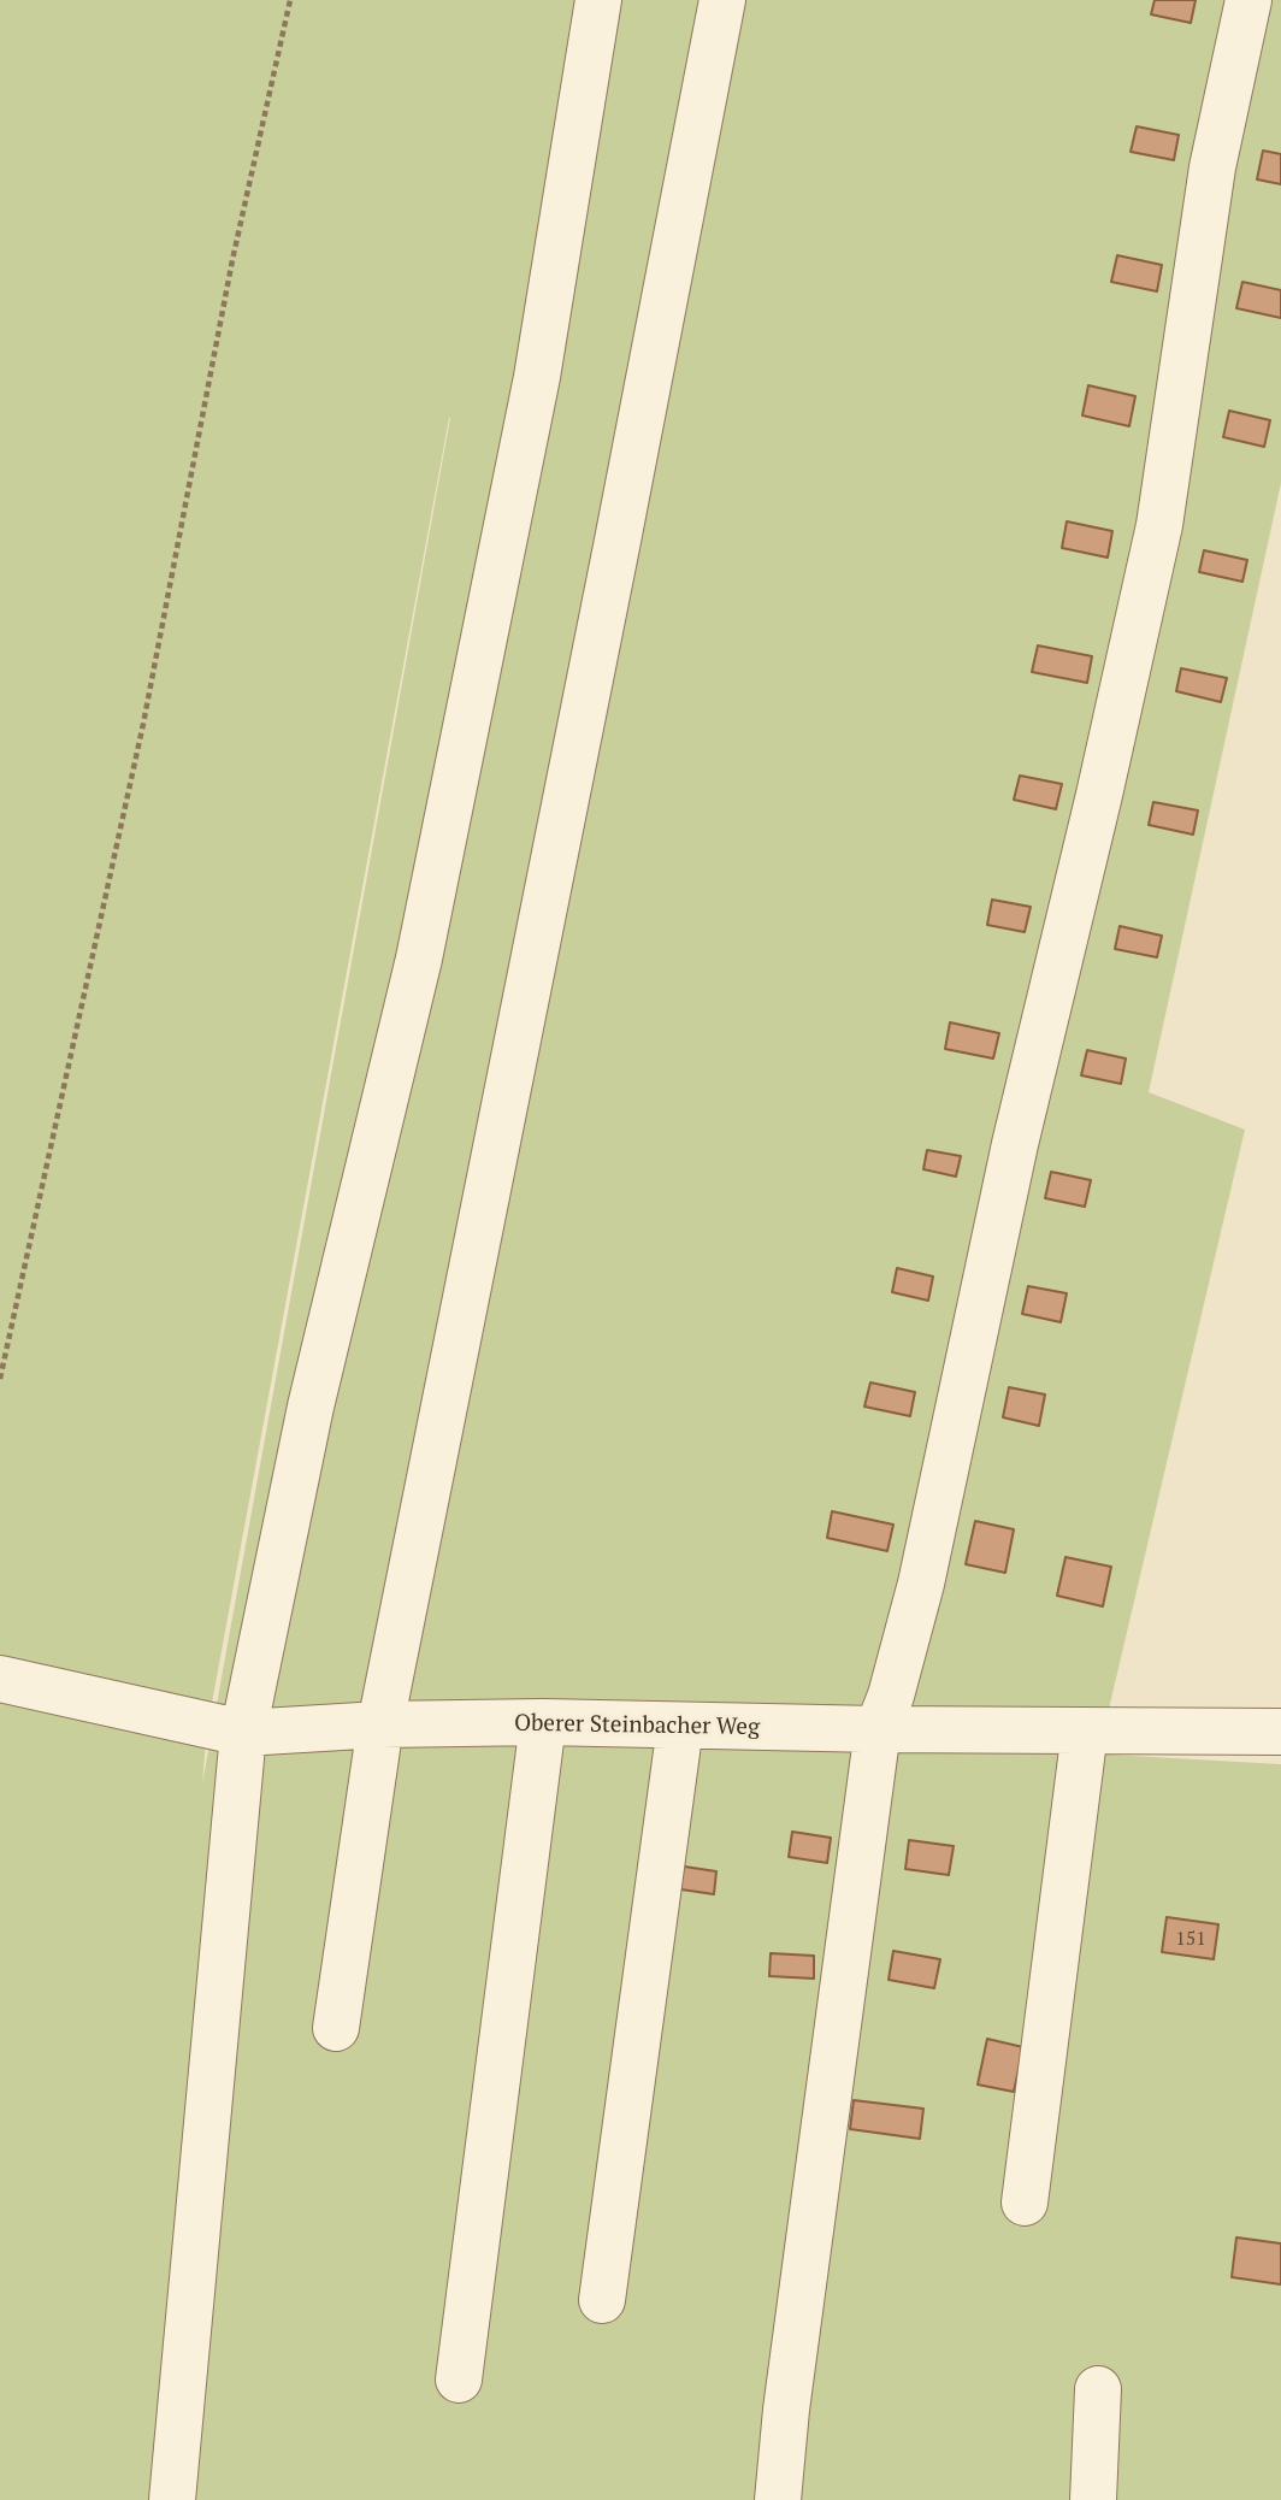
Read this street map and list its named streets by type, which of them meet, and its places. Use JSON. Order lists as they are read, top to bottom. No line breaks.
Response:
{"streets":{"street":["Oberer Steinbacher Weg"]},"house_numbers":["151"]}
